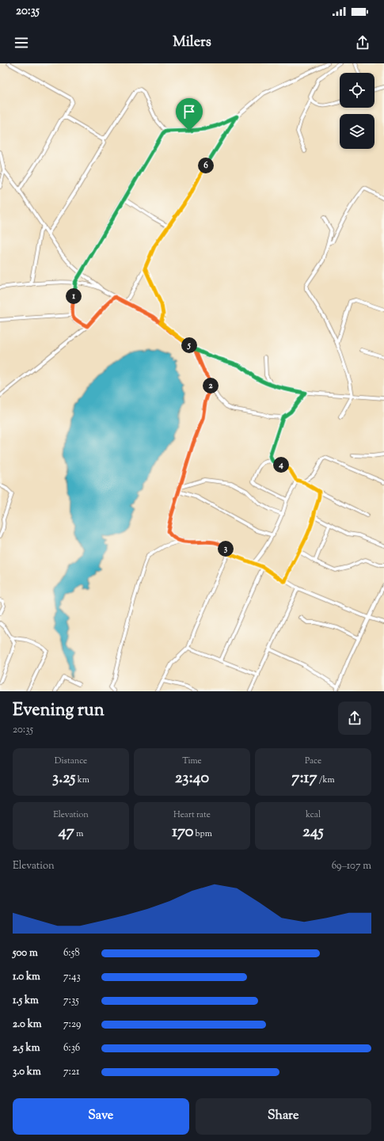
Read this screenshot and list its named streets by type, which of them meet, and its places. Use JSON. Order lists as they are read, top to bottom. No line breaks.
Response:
{"page":{"status":"20:35","header":"Milers","pins":["6","1","5","2","4","3"],"heading":["Evening run","20:35"],"stats":[["Distance","3.25 km"],["Time","23:40"],["Pace","7:17 /km"],["Elevation","47 m"],["Heart rate","170 bpm"],["kcal","245"]],"chart":["Elevation","69–107 m"],"list":[{"name":"500 m","note":"6:58"},{"name":"1.0 km","note":"7:43"},{"name":"1.5 km","note":"7:35"},{"name":"2.0 km","note":"7:29"},{"name":"2.5 km","note":"6:36"},{"name":"3.0 km","note":"7:21"}],"buttons":["Save","Share"]}}
